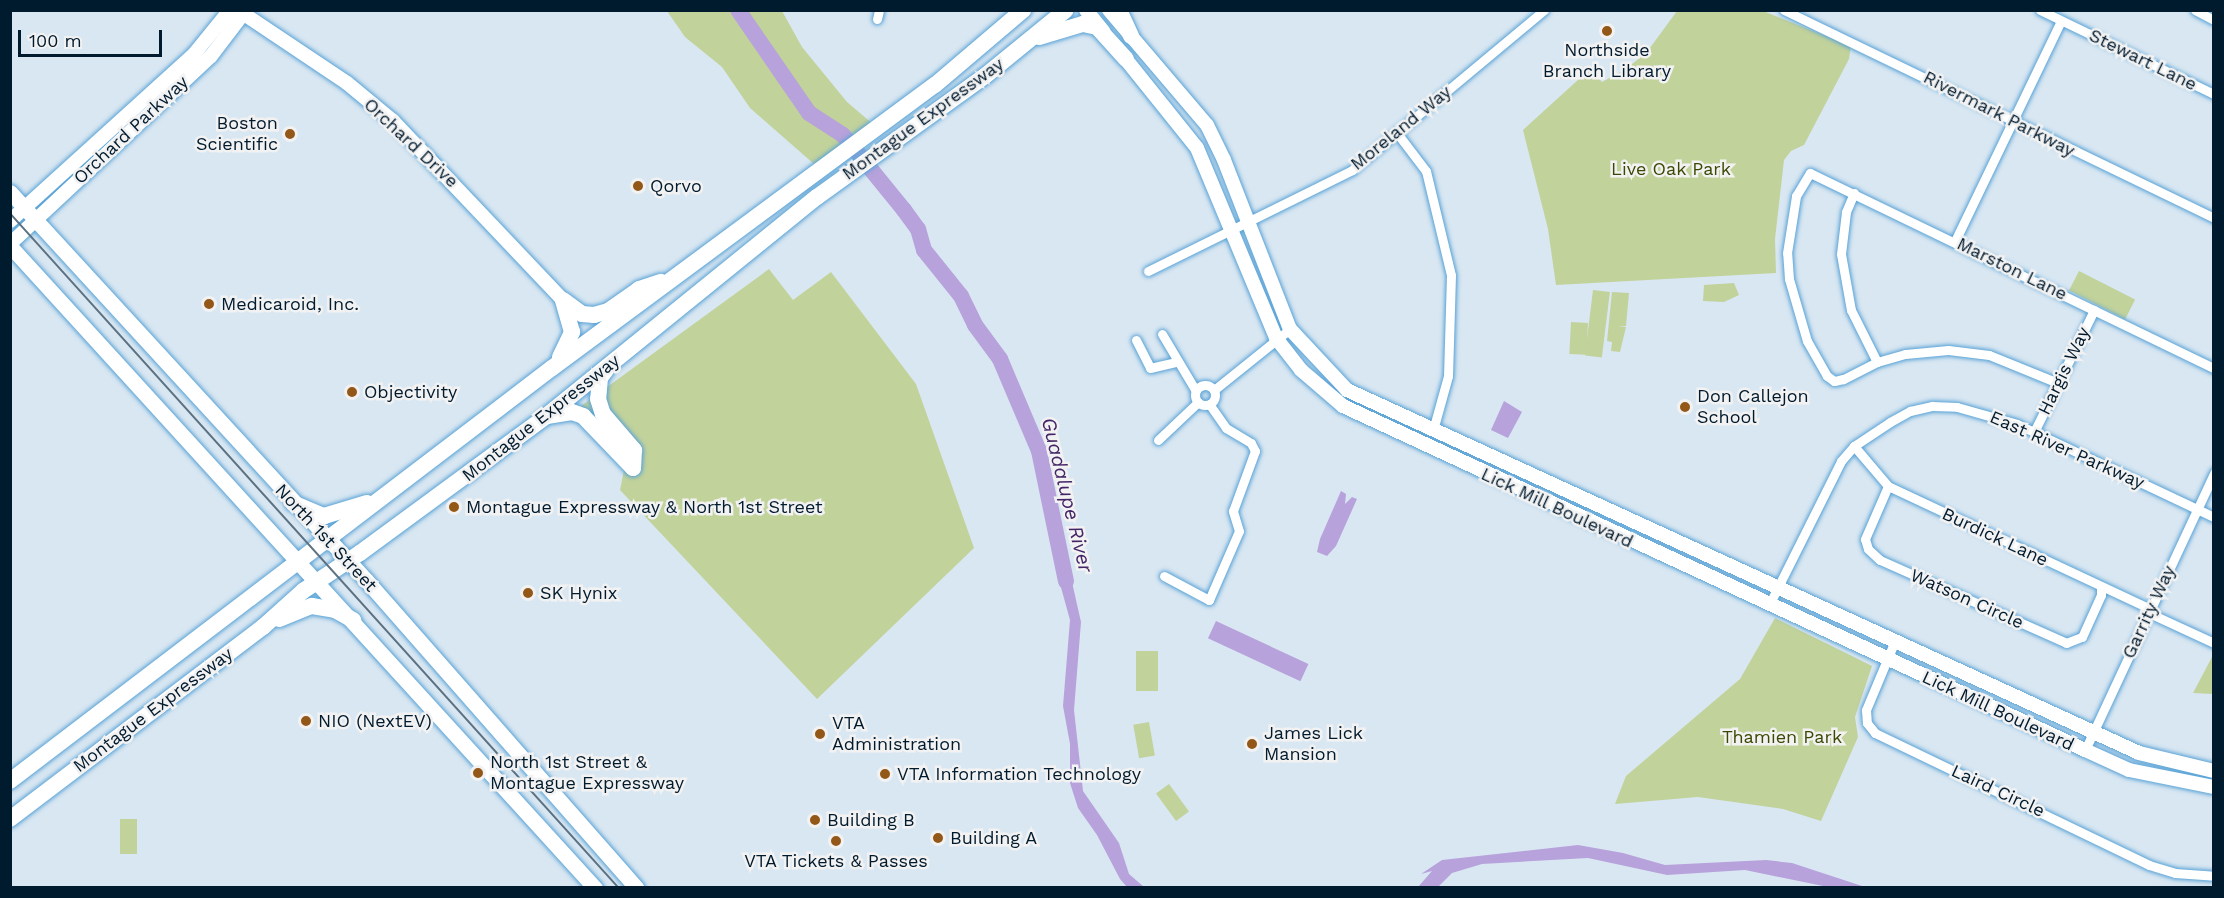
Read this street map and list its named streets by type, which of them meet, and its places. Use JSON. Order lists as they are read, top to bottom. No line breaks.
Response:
{"streets":{"highway":["Montague Expressway"],"main road":["Orchard Parkway","Orchard Drive","Lick Mill Boulevard","North 1st Street"],"street":["Stewart Lane","Rivermark Parkway","Moreland Way","Marston Lane","Hargis Way","East River Parkway","Burdick Lane","Watson Circle","Garrity Way","Laird Circle"]},"crossings":[["Montague Expressway","North 1st Street"],["Moreland Way","Lick Mill Boulevard"],["Orchard Parkway","Orchard Drive"],["Orchard Parkway","North 1st Street"],["Marston Lane","Hargis Way"],["Hargis Way","East River Parkway"],["East River Parkway","Lick Mill Boulevard"],["East River Parkway","Burdick Lane"],["East River Parkway","Garrity Way"],["Lick Mill Boulevard","Garrity Way"],["Lick Mill Boulevard","Laird Circle"],["Burdick Lane","Watson Circle"],["Burdick Lane","Garrity Way"]],"water":["Guadalupe River"],"parks":["Live Oak Park","Thamien Park"],"places":["Northside Branch Library","Boston Scientific","Qorvo","Medicaroid, Inc.","Objectivity","Don Callejon School","Montague Expressway & North 1st Street","SK Hynix","NIO (NextEV)","VTA Administration","James Lick Mansion","North 1st Street & Montague Expressway","VTA Information Technology","Building B","Building A","VTA Tickets & Passes"],"scale_bar":"100 m"}
